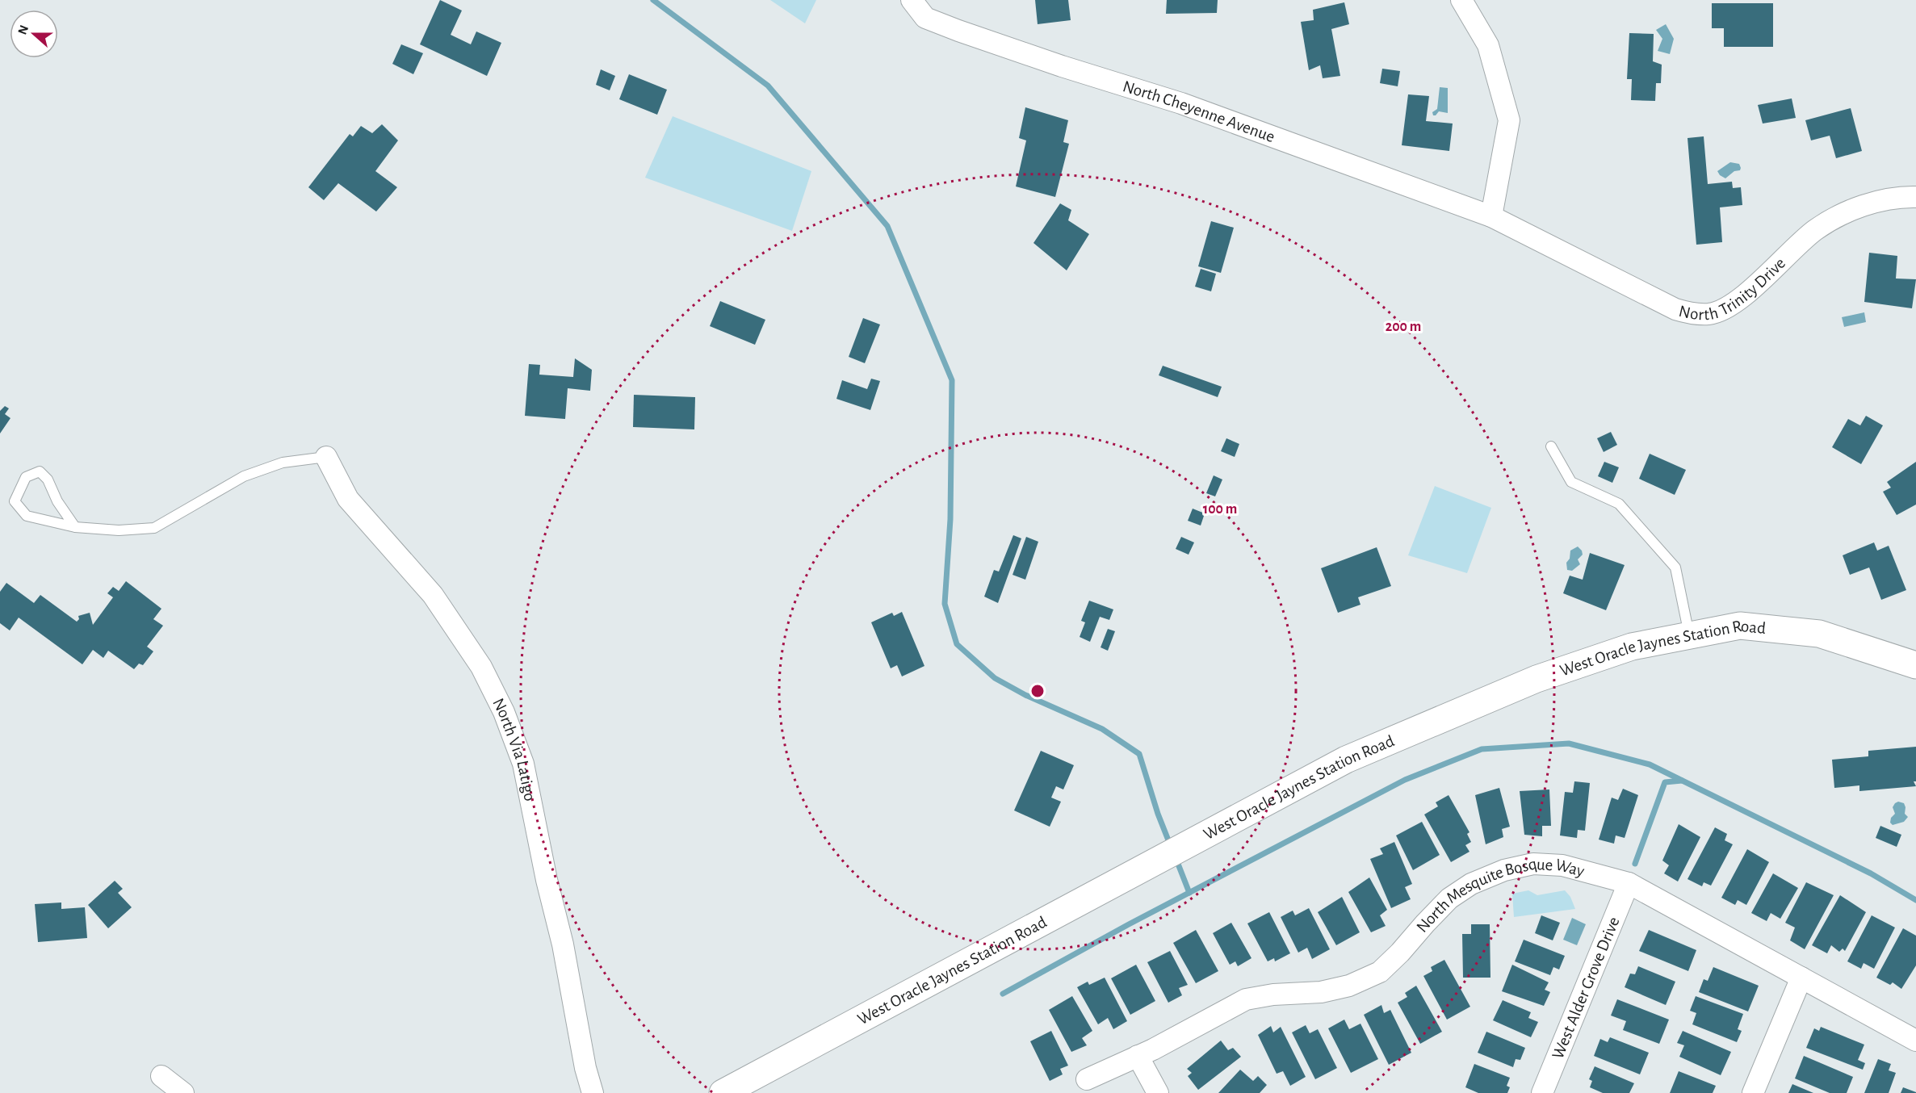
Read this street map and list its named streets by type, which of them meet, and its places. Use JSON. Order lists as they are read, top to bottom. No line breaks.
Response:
{"streets":{"street":["North Cheyenne Avenue","North Trinity Drive","West Oracle Jaynes Station Road","North Via Latigo","North Mesquite Bosque Way","West Alder Grove Drive"]},"crossings":[["North Cheyenne Avenue","North Trinity Drive"],["North Mesquite Bosque Way","West Alder Grove Drive"]],"north":"left","rings":["200 m","100 m"]}
